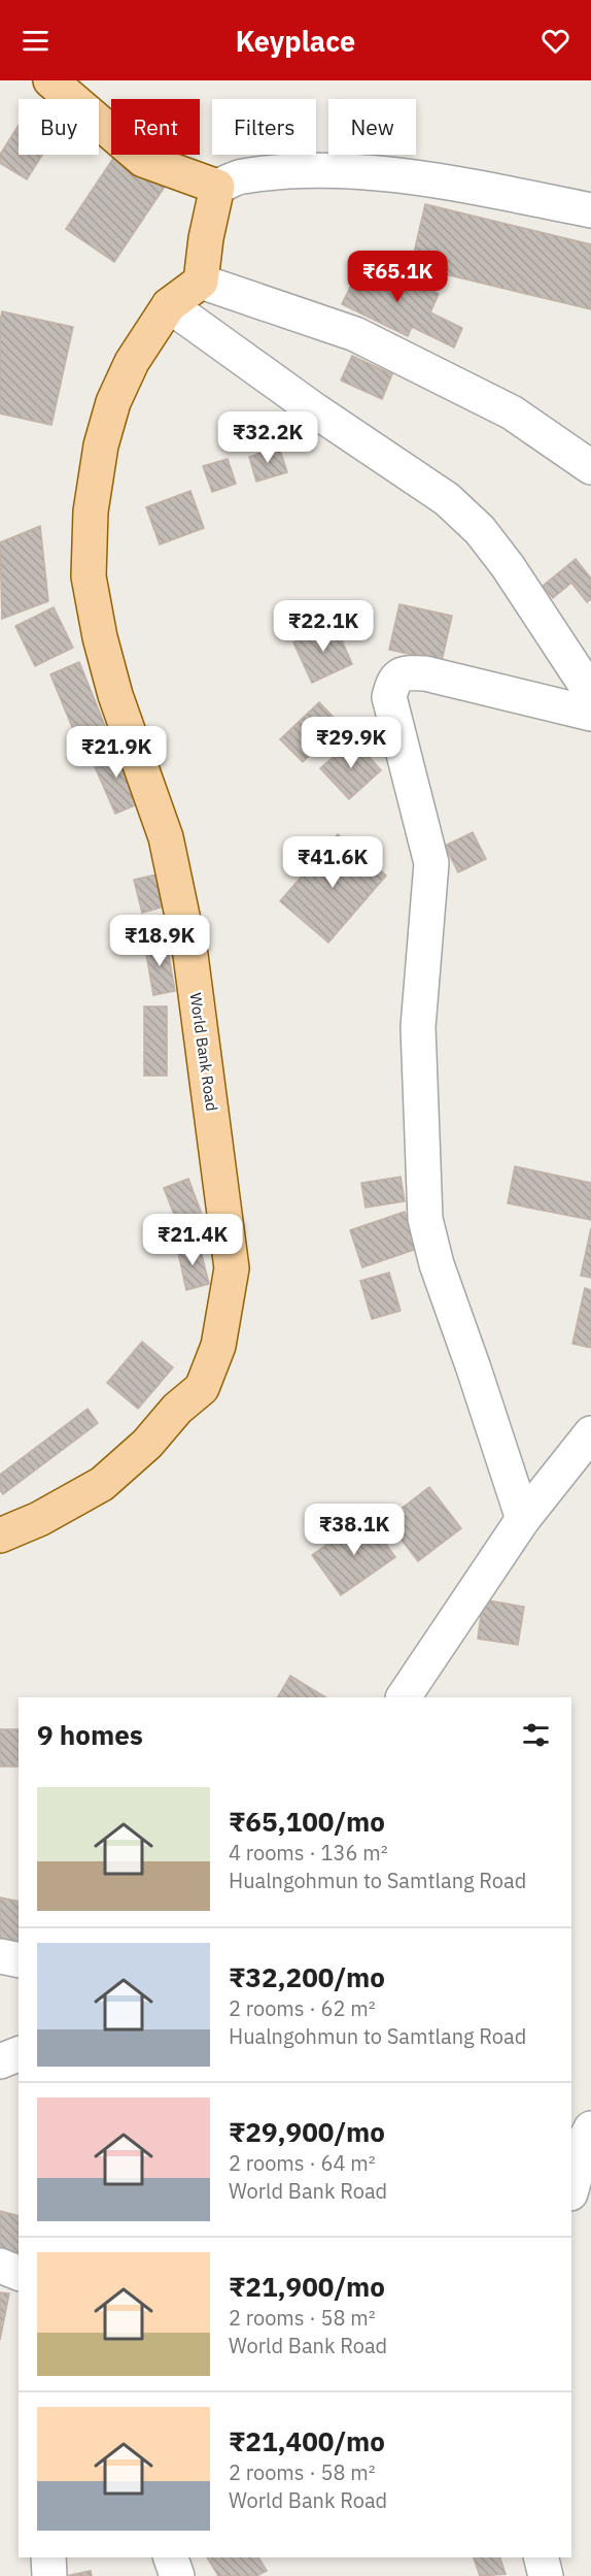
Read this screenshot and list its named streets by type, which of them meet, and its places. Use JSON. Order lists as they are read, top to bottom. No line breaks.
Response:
{"streets":{"main road":["World Bank Road"]},"page":{"header":"Keyplace","chip":["Buy","Rent","Filters","New"],"price":["₹65.1K","₹32.2K","₹22.1K","₹29.9K","₹21.9K","₹41.6K","₹18.9K","₹21.4K","₹38.1K"],"heading":"9 homes","list":[{"name":"₹65,100/mo","note":"4 rooms · 136 m² · Hualngohmun to Samtlang Road"},{"name":"₹32,200/mo","note":"2 rooms · 62 m² · Hualngohmun to Samtlang Road"},{"name":"₹29,900/mo","note":"2 rooms · 64 m² · World Bank Road"},{"name":"₹21,900/mo","note":"2 rooms · 58 m² · World Bank Road"},{"name":"₹21,400/mo","note":"2 rooms · 58 m² · World Bank Road"}]}}
